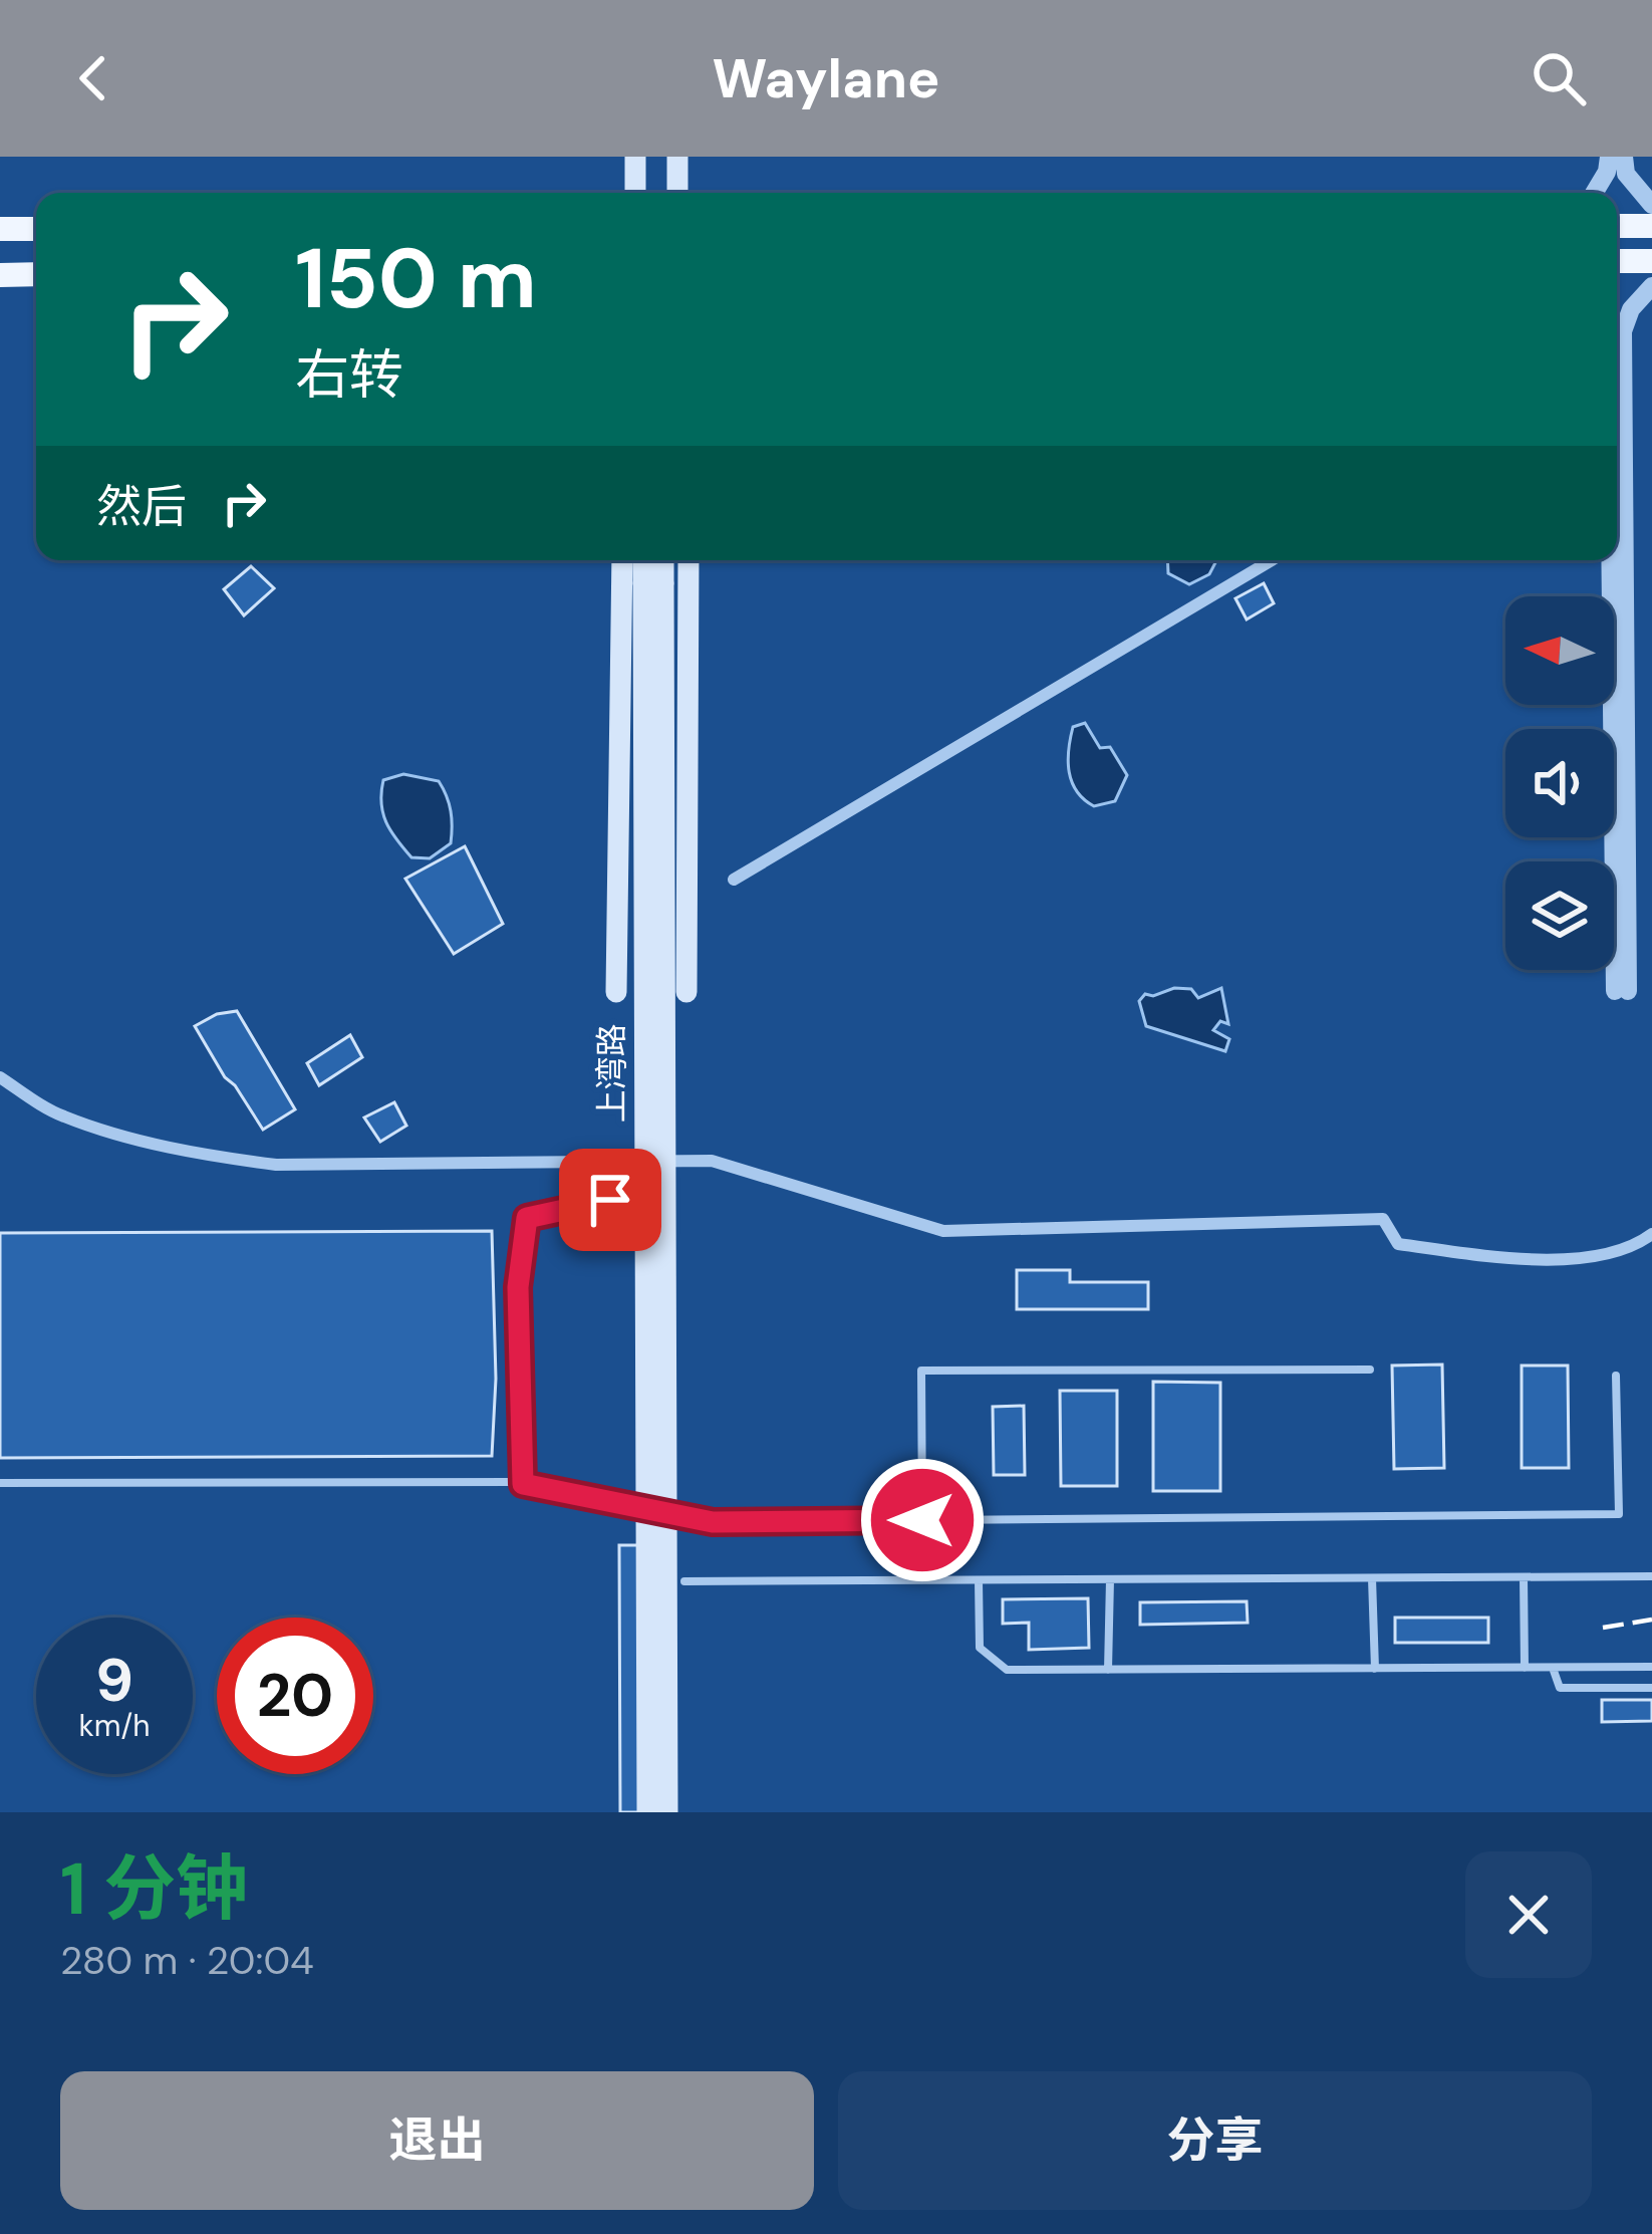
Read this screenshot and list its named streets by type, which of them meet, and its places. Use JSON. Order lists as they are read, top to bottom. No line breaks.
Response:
{"streets":{"main road":["上湾路"]},"north":"left","page":{"header":"Waylane","turn":["150 m","右转"],"then":"然后","speed":"9 km/h","limit":"20","heading":["1 分钟","280 m · 20:04"],"buttons":["退出","分享"]}}
